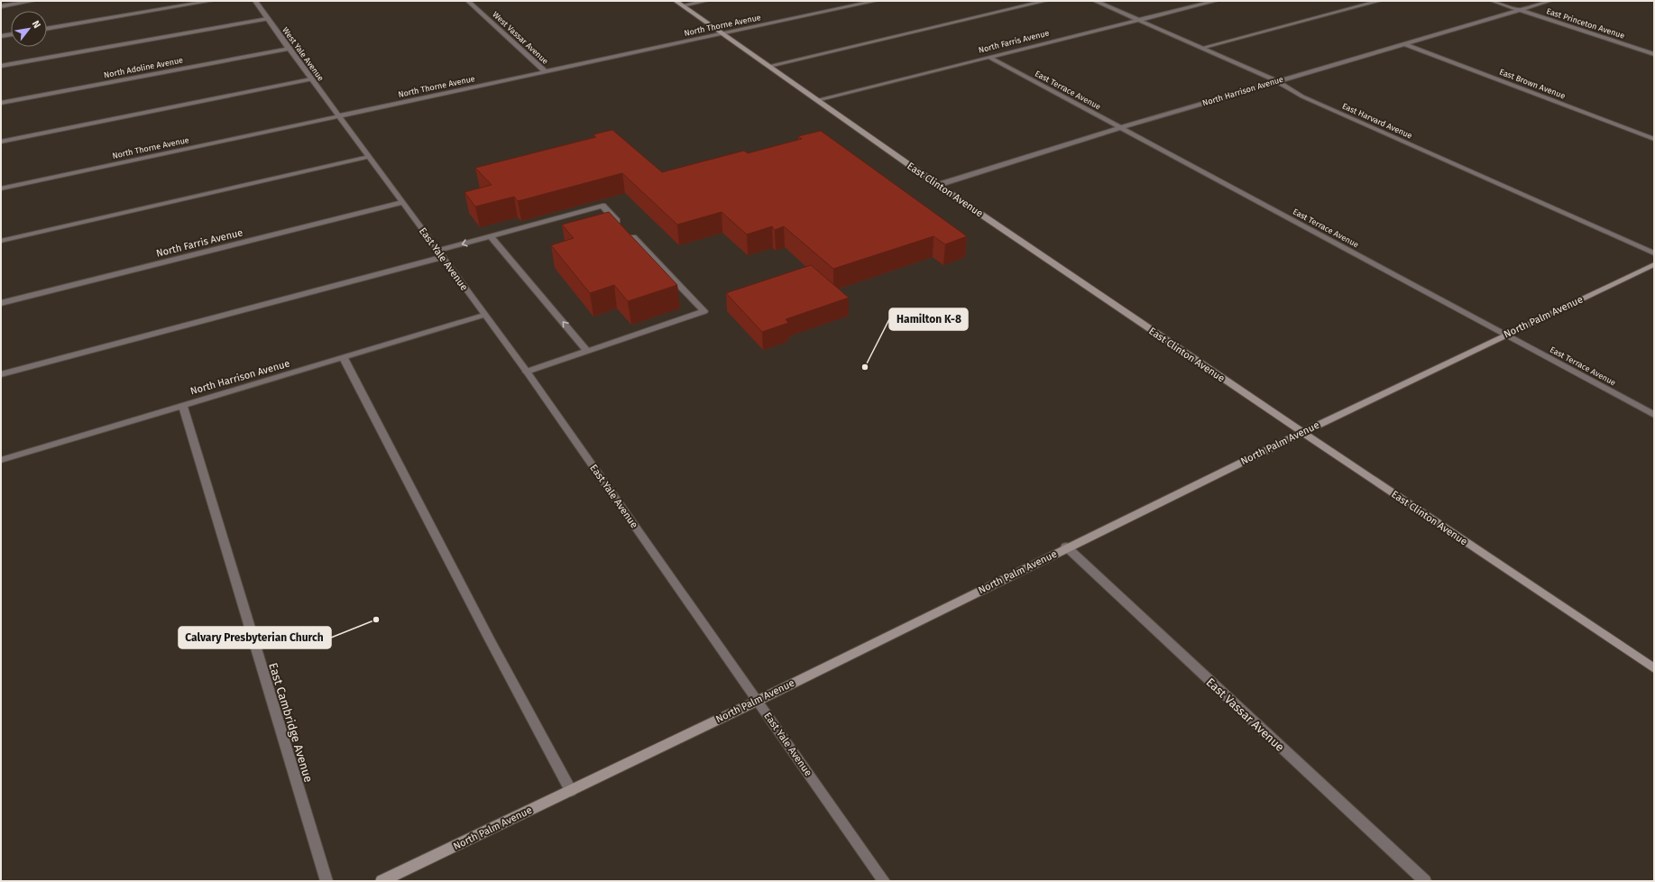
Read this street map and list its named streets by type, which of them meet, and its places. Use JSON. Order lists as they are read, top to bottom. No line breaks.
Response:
{"streets":{"main road":["East Clinton Avenue","North Palm Avenue"],"street":["East Princeton Avenue","North Thorne Avenue","West Vassar Avenue","North Farris Avenue","West Yale Avenue","North Adoline Avenue","East Brown Avenue","East Terrace Avenue","North Harrison Avenue","East Harvard Avenue","East Yale Avenue","East Vassar Avenue","East Cambridge Avenue"]},"crossings":[["East Princeton Avenue","North Harrison Avenue"],["North Thorne Avenue","West Vassar Avenue"],["North Thorne Avenue","West Yale Avenue"],["North Thorne Avenue","East Clinton Avenue"],["North Thorne Avenue","East Yale Avenue"],["North Farris Avenue","East Terrace Avenue"],["North Farris Avenue","East Harvard Avenue"],["North Farris Avenue","East Clinton Avenue"],["North Farris Avenue","East Yale Avenue"],["West Yale Avenue","North Adoline Avenue"],["West Yale Avenue","East Yale Avenue"],["East Brown Avenue","North Harrison Avenue"],["East Terrace Avenue","North Harrison Avenue"],["East Terrace Avenue","North Palm Avenue"],["North Harrison Avenue","East Harvard Avenue"],["North Harrison Avenue","East Clinton Avenue"],["North Harrison Avenue","East Yale Avenue"],["North Harrison Avenue","East Cambridge Avenue"],["East Clinton Avenue","North Palm Avenue"],["East Yale Avenue","North Palm Avenue"],["North Palm Avenue","East Vassar Avenue"]],"places":["Hamilton K-8","Calvary Presbyterian Church"],"north":"top right"}
